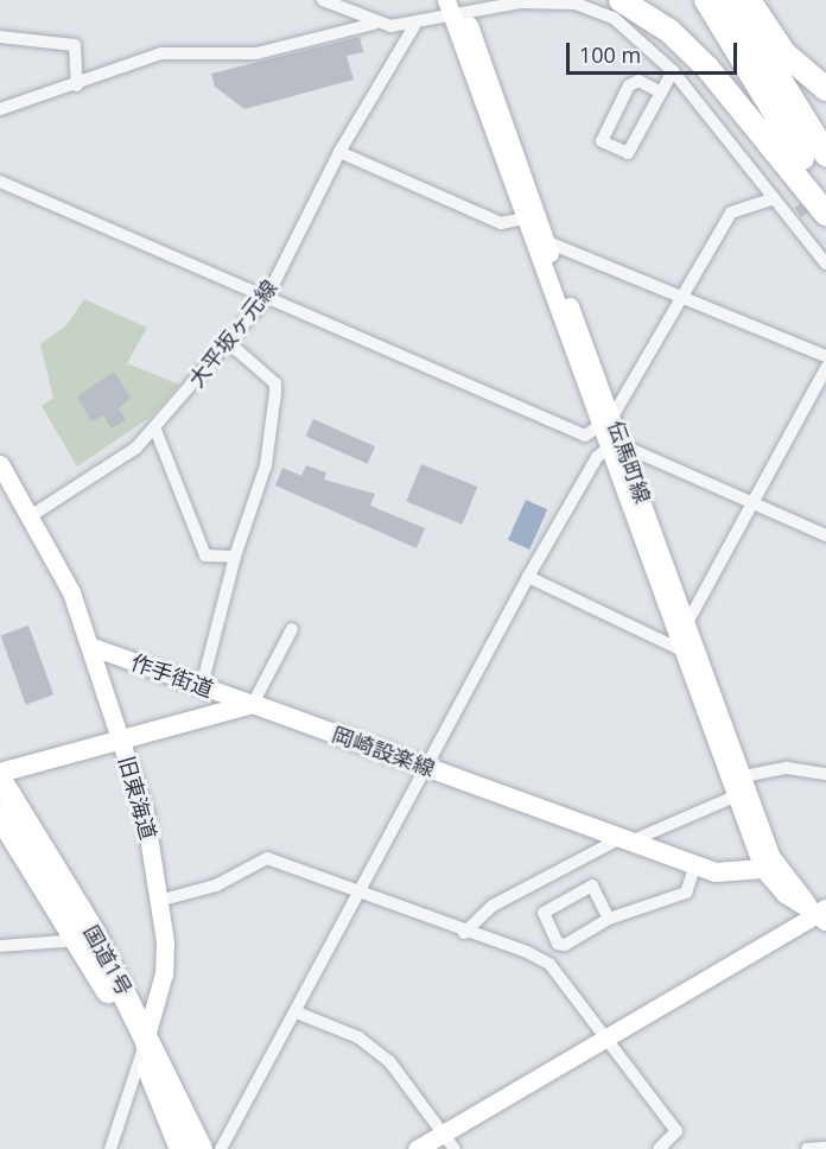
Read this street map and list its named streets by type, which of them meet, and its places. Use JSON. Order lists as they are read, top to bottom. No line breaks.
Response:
{"streets":{"highway":["国道1号"],"main road":["岡崎設楽線"],"street":["大平坂ヶ元線","伝馬町線","作手街道","旧東海道"]},"crossings":[["大平坂ヶ元線","旧東海道"],["作手街道","岡崎設楽線"],["作手街道","旧東海道"],["旧東海道","国道1号"]],"scale_bar":"100 m"}
